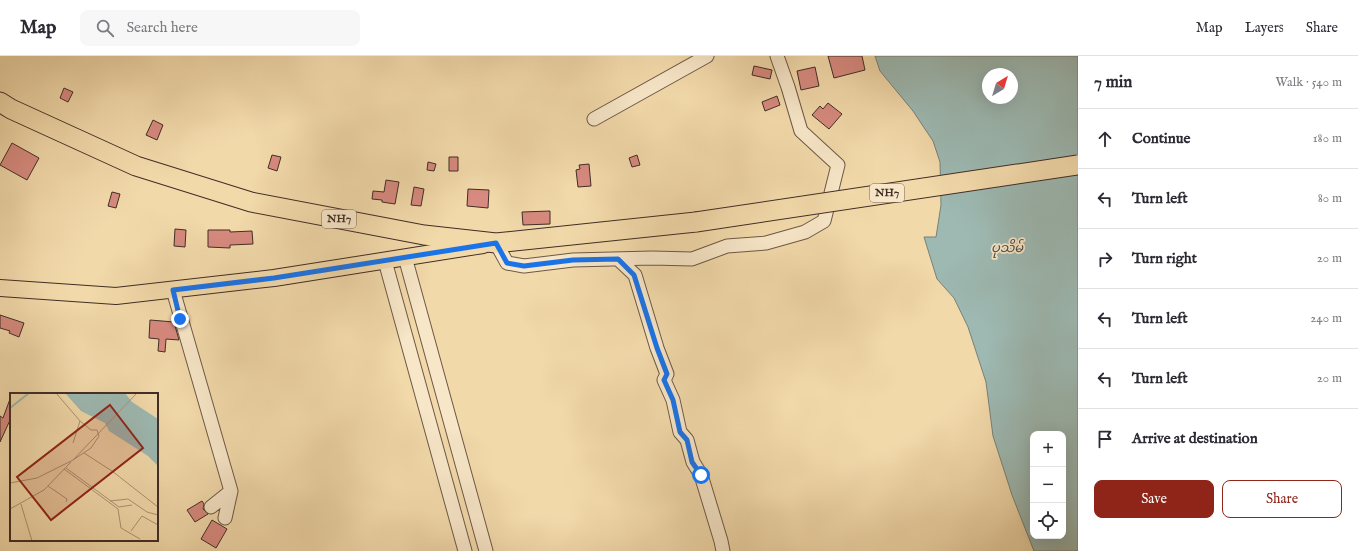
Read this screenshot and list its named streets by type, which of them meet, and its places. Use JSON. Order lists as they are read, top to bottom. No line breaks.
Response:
{"streets":{"highway":["NH7"]},"water":["ပုသိမ်"],"north":"top right","page":{"header":"Map","search":"Search here","nav":["Map","Layers","Share"],"heading":["7 min","Walk · 540 m"],"list":[["Continue","180 m"],["Turn left","80 m"],["Turn right","20 m"],["Turn left","240 m"],["Turn left","20 m"],"Arrive at destination"],"map_buttons":["+","−"],"buttons":["Save","Share"]}}
